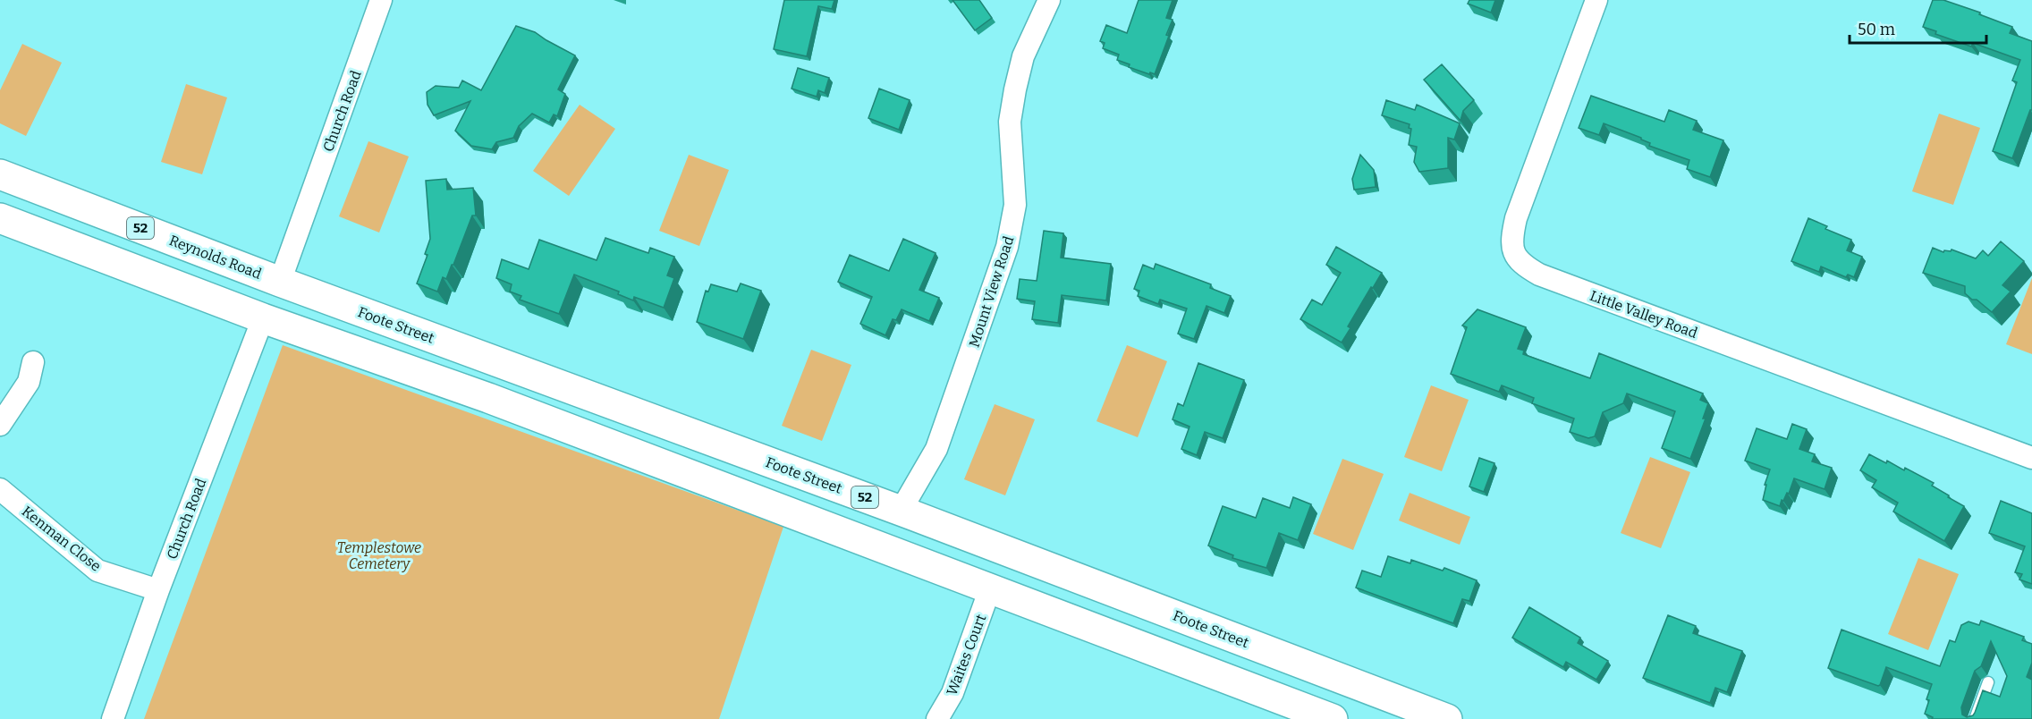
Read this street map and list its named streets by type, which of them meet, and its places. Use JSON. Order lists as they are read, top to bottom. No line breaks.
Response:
{"streets":{"main road":["52","Reynolds Road","Foote Street"],"street":["Church Road","Mount View Road","Little Valley Road","Kenman Close","Waites Court"]},"crossings":[["Church Road","Reynolds Road"],["Church Road","Foote Street"],["Church Road","Kenman Close"],["Reynolds Road","Foote Street"],["Mount View Road","Foote Street"]],"parks":["Templestowe Cemetery"],"scale_bar":"50 m"}
